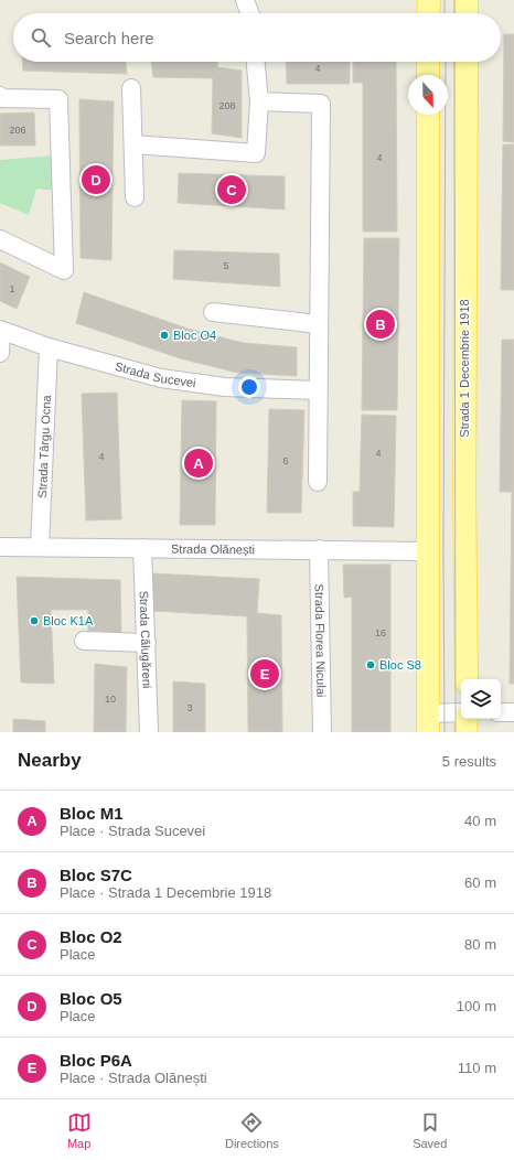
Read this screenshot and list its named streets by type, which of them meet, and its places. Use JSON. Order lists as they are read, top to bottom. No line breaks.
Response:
{"streets":{"main road":["Strada 1 Decembrie 1918"],"street":["Strada Sucevei","Strada Târgu Ocna","Strada Olănești","Strada Călugăreni","Strada Florea Niculai"]},"crossings":[["Strada Sucevei","Strada Târgu Ocna"],["Strada Târgu Ocna","Strada Olănești"],["Strada Olănești","Strada Călugăreni"],["Strada Olănești","Strada Florea Niculai"]],"places":["Bloc O4","Bloc K1A","Bloc S8"],"house_numbers":["4","208","206","4","5","1","4","4","6","16","10","3"],"north":"bottom","page":{"search":"Search here","pins":["D","C","B","A","E"],"heading":["Nearby","5 results"],"list":[{"mark":"A","name":"Bloc M1","note":"Place · Strada Sucevei","value":"40 m"},{"mark":"B","name":"Bloc S7C","note":"Place · Strada 1 Decembrie 1918","value":"60 m"},{"mark":"C","name":"Bloc O2","note":"Place","value":"80 m"},{"mark":"D","name":"Bloc O5","note":"Place","value":"100 m"},{"mark":"E","name":"Bloc P6A","note":"Place · Strada Olănești","value":"110 m"}],"nav":["Map","Directions","Saved"]}}
